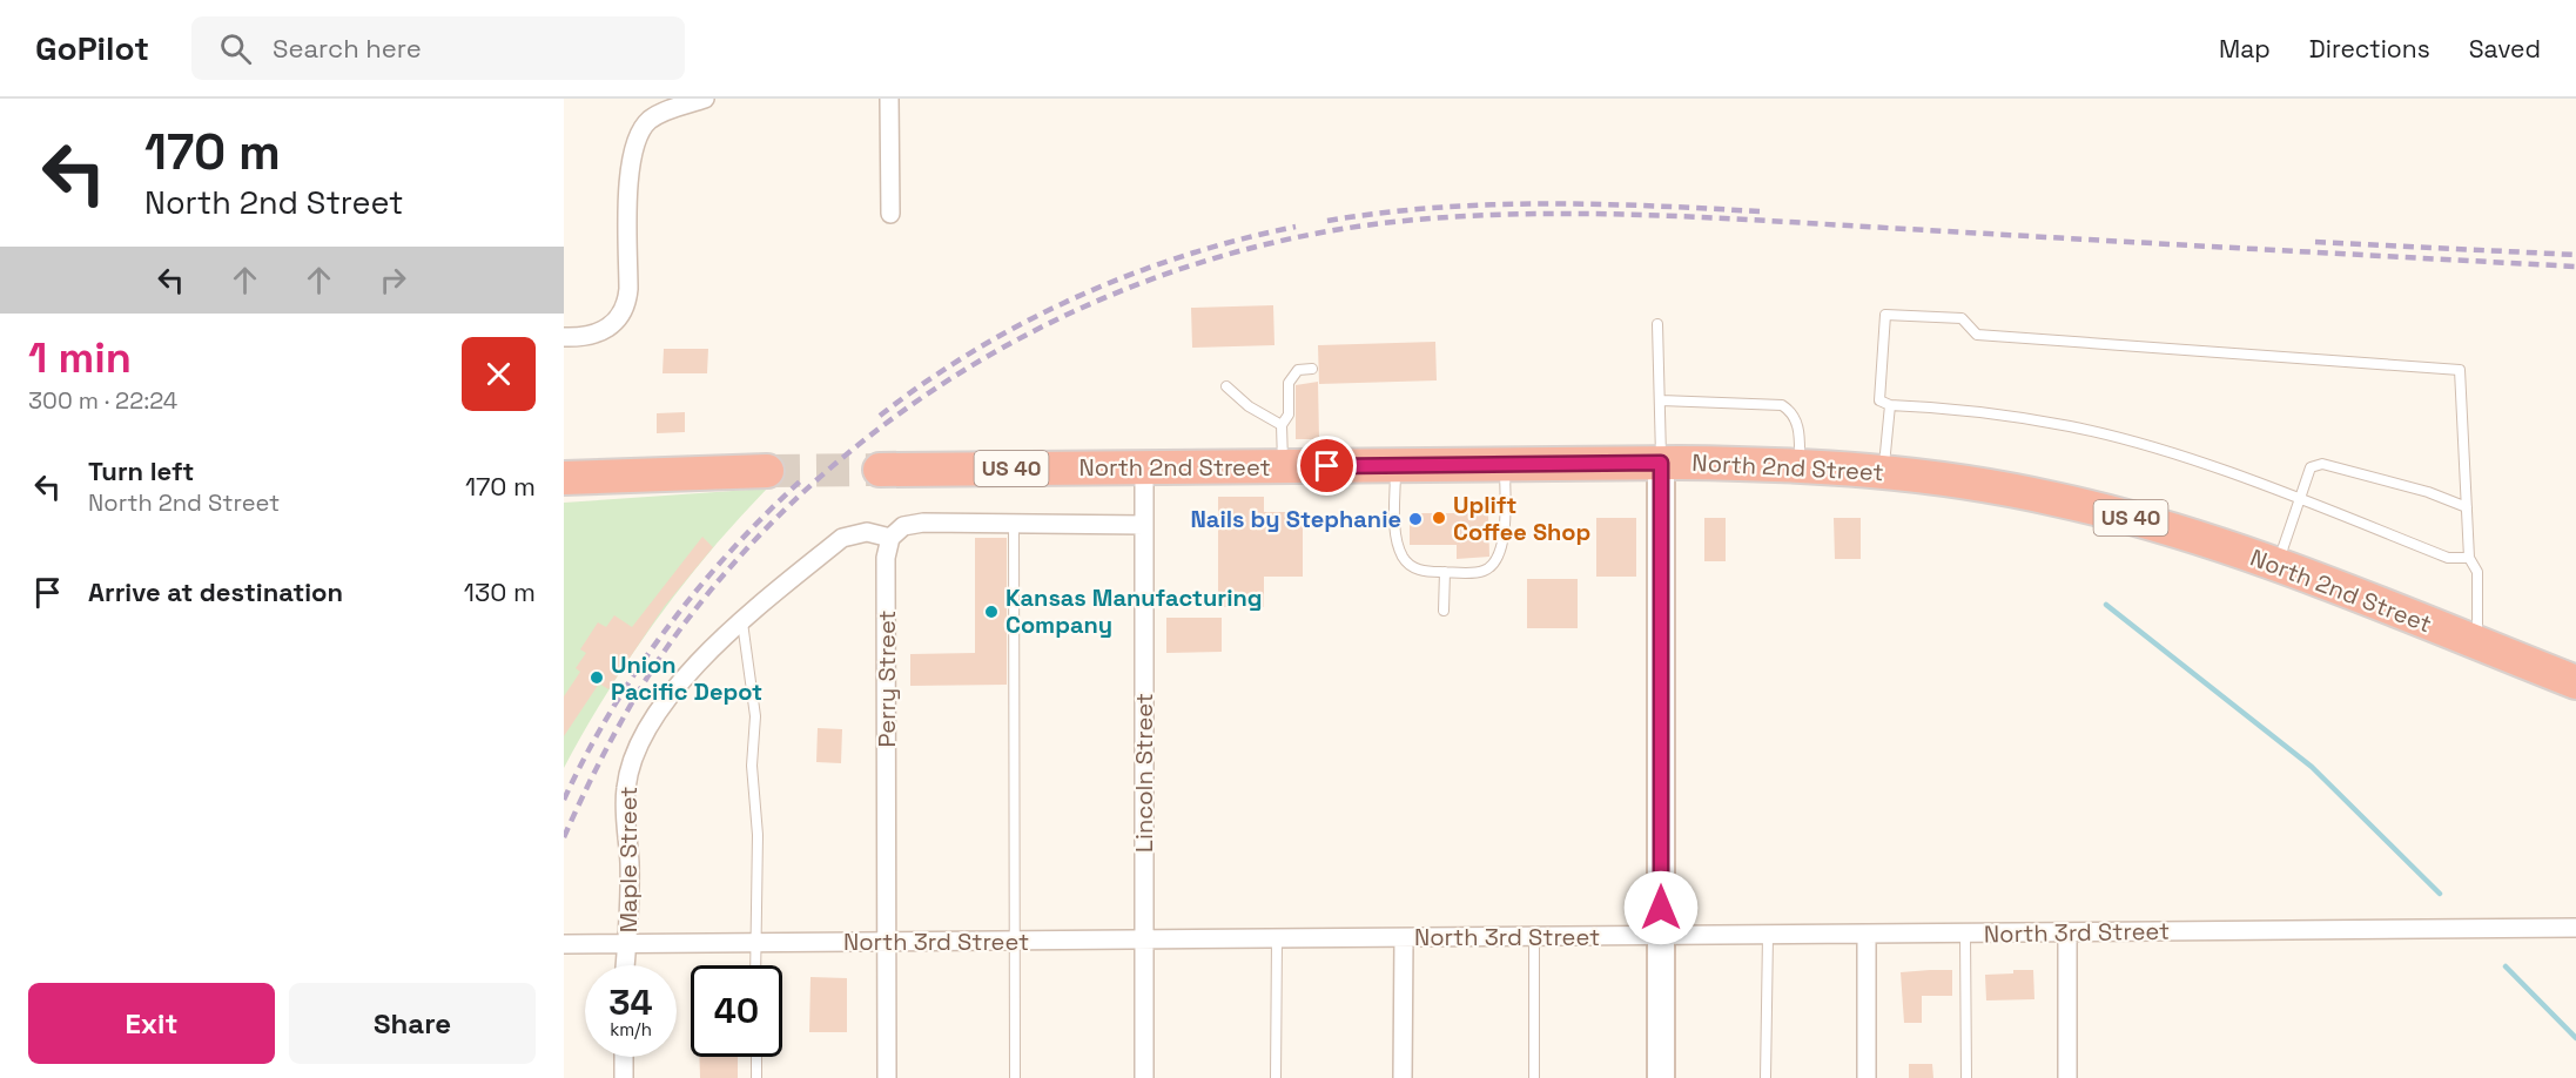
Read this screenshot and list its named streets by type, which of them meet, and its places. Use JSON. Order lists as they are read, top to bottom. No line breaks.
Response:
{"streets":{"highway":["North 2nd Street","US 40"],"street":["Perry Street","Lincoln Street","Maple Street","North 3rd Street"]},"crossings":[["North 2nd Street","Lincoln Street"],["Perry Street","Maple Street"],["Perry Street","North 3rd Street"],["Lincoln Street","North 3rd Street"],["Maple Street","North 3rd Street"]],"places":["Uplift Coffee Shop","Nails by Stephanie","Kansas Manufacturing Company","Union Pacific Depot"],"page":{"header":"GoPilot","search":"Search here","nav":["Map","Directions","Saved"],"turn":["170 m","North 2nd Street"],"heading":["1 min","300 m · 22:24"],"list":[{"name":"Turn left","note":"North 2nd Street","value":"170 m"},{"name":"Arrive at destination","value":"130 m"}],"speed":"34 km/h","limit":"40","buttons":["Exit","Share"]}}
